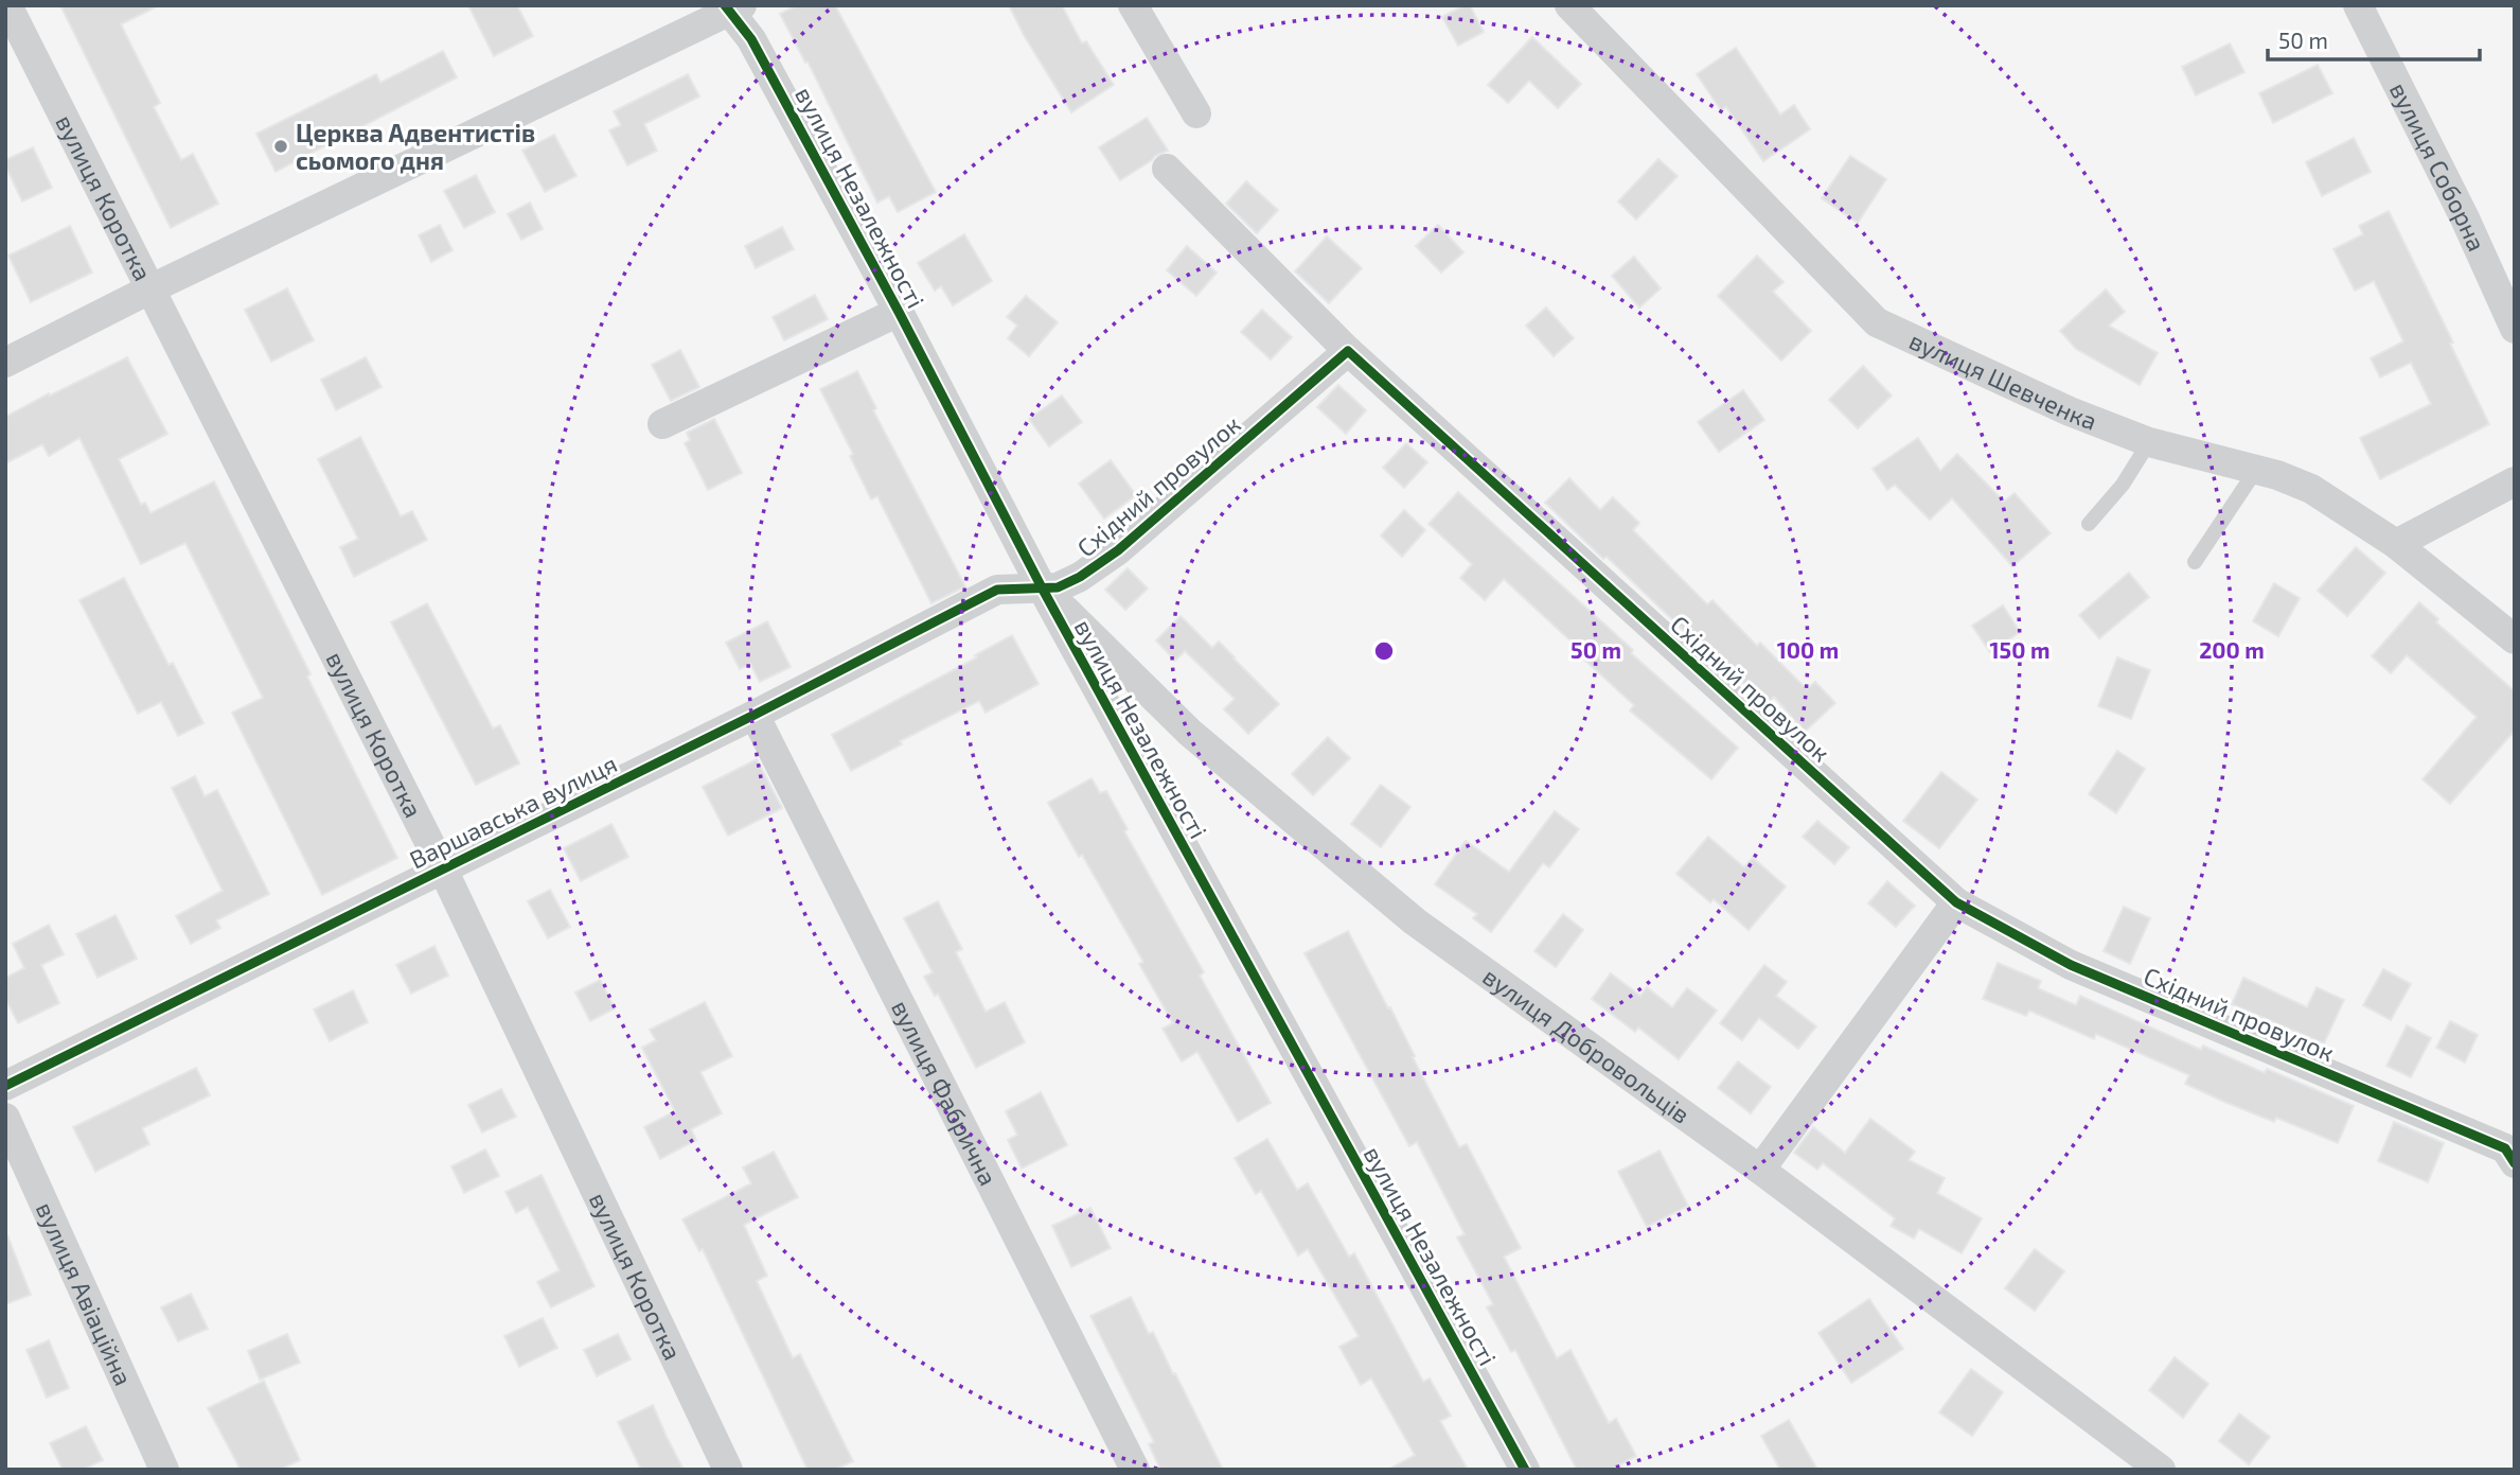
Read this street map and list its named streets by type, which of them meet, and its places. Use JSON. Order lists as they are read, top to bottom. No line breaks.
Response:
{"streets":{"street":["вулиця Соборна","вулиця Коротка","вулиця Незалежності","вулиця Шевченка","Східний провулок","Варшавська вулиця","вулиця Добровольців","вулиця Фабрична","вулиця Авіаційна"]},"crossings":[["вулиця Коротка","Варшавська вулиця"],["вулиця Незалежності","Східний провулок"],["вулиця Незалежності","Варшавська вулиця"],["вулиця Незалежності","вулиця Добровольців"],["Східний провулок","Варшавська вулиця"],["Східний провулок","вулиця Добровольців"],["Варшавська вулиця","вулиця Добровольців"],["Варшавська вулиця","вулиця Фабрична"]],"places":["Церква Адвентистів сьомого дня"],"scale_bar":"50 m","rings":["50 m","100 m","150 m","200 m"]}
